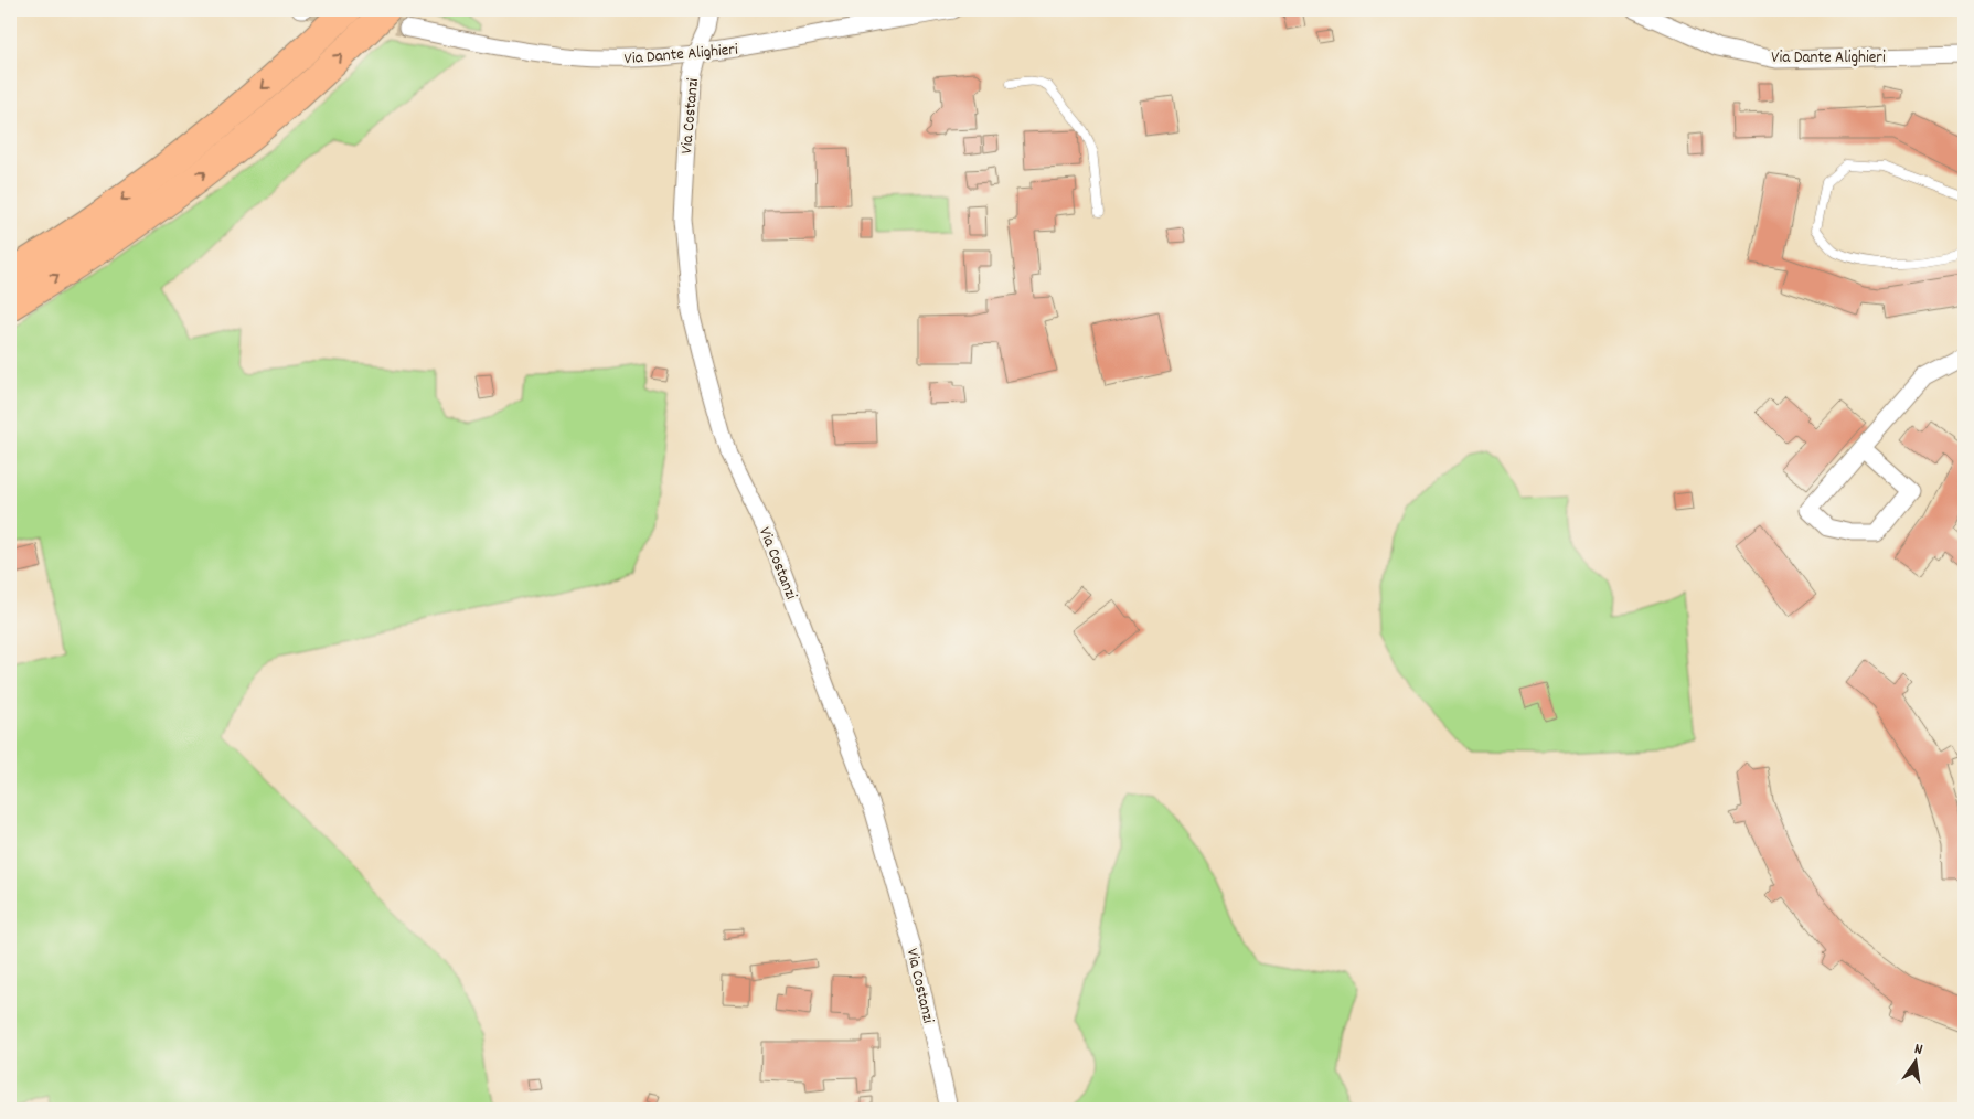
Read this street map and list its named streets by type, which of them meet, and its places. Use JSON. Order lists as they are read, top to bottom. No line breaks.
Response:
{"streets":{"street":["Via Dante Alighieri","Via Costanzi"]},"crossings":[["Via Dante Alighieri","Via Costanzi"]],"north":"top"}
